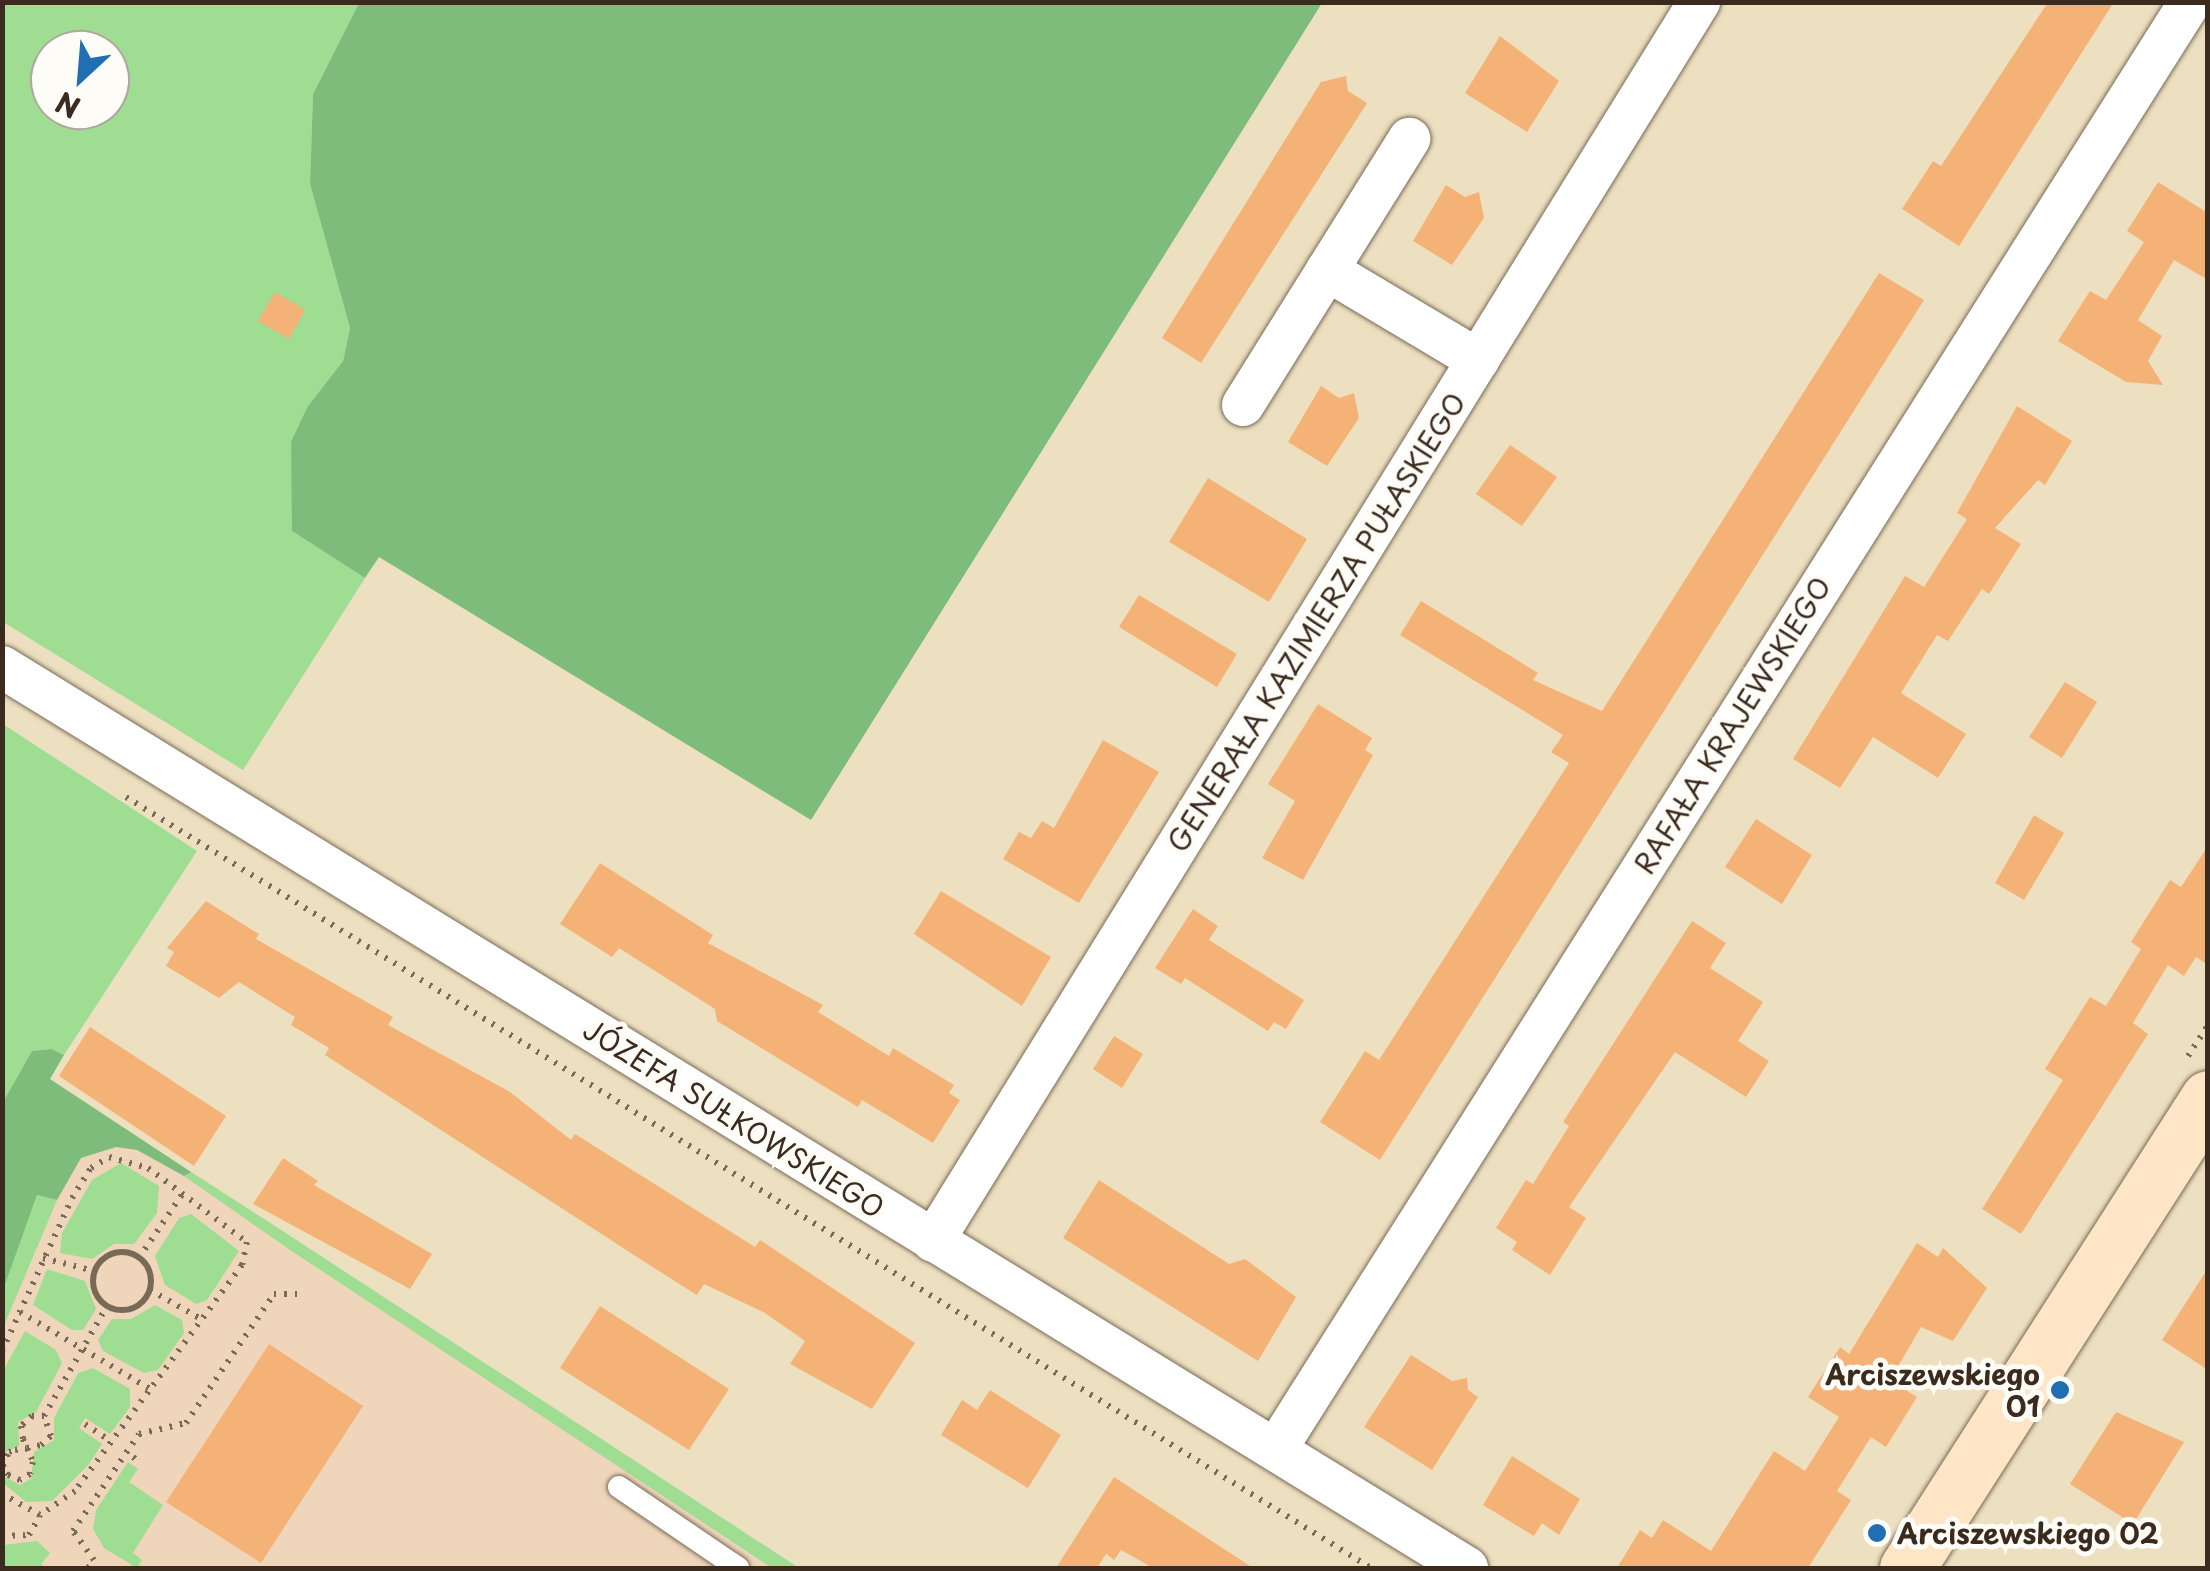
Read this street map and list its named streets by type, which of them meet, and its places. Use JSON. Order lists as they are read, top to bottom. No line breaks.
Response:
{"streets":{"street":["GENERAŁA KAZIMIERZA PUŁASKIEGO","RAFAŁA KRAJEWSKIEGO","JÓZEFA SUŁKOWSKIEGO"]},"crossings":[["GENERAŁA KAZIMIERZA PUŁASKIEGO","JÓZEFA SUŁKOWSKIEGO"],["RAFAŁA KRAJEWSKIEGO","JÓZEFA SUŁKOWSKIEGO"]],"places":["Arciszewskiego 01","Arciszewskiego 02"],"north":"bottom left"}
